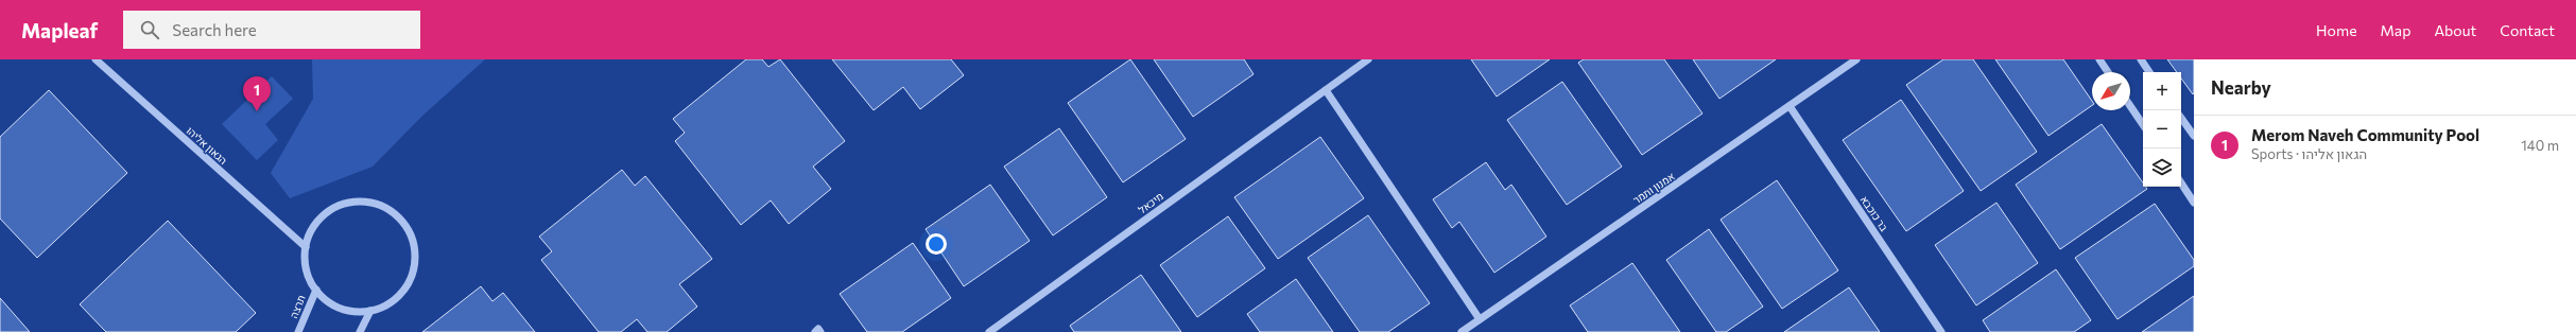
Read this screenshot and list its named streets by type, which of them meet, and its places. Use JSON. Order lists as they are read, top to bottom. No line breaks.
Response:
{"streets":{"street":["הגאון אליהו","אמנון ותמר","מיכאל","בר כוכבא","תרצה"]},"crossings":[["הגאון אליהו","תרצה"],["אמנון ותמר","בר כוכבא"]],"north":"bottom left","page":{"header":"Mapleaf","search":"Search here","nav":["Home","Map","About","Contact"],"heading":"Nearby","map_buttons":["+","−"],"pins":"1","list":[{"mark":"1","name":"Merom Naveh Community Pool","note":"Sports · הגאון אליהו","value":"140 m"}]}}
